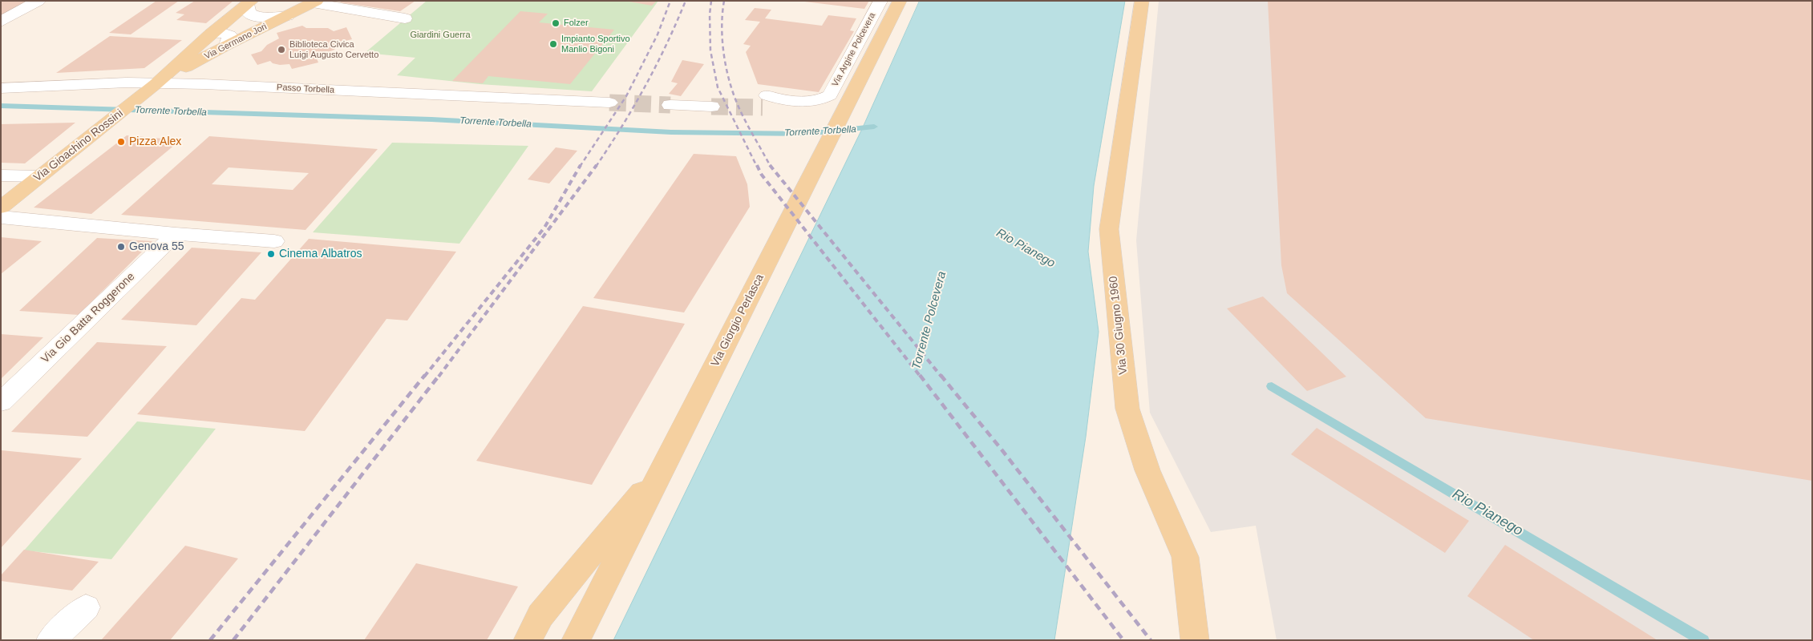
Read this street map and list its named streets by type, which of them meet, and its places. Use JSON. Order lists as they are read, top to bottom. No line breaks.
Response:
{"streets":{"main road":["Via Germano Jori","Via Gioachino Rossini","Via Giorgio Perlasca","Via 30 Giugno 1960"],"street":["Via Argine Polcevera","Passo Torbella","Via Gio Batta Roggerone"]},"crossings":[["Via Germano Jori","Passo Torbella"],["Via Germano Jori","Via Gioachino Rossini"],["Passo Torbella","Via Gioachino Rossini"]],"water":["Torrente Torbella","Rio Pianego","Torrente Polcevera"],"parks":["Giardini Guerra"],"places":["Folzer","Impianto Sportivo Manlio Bigoni","Biblioteca Civica Luigi Augusto Cervetto","Pizza Alex","Genova 55","Cinema Albatros"]}
